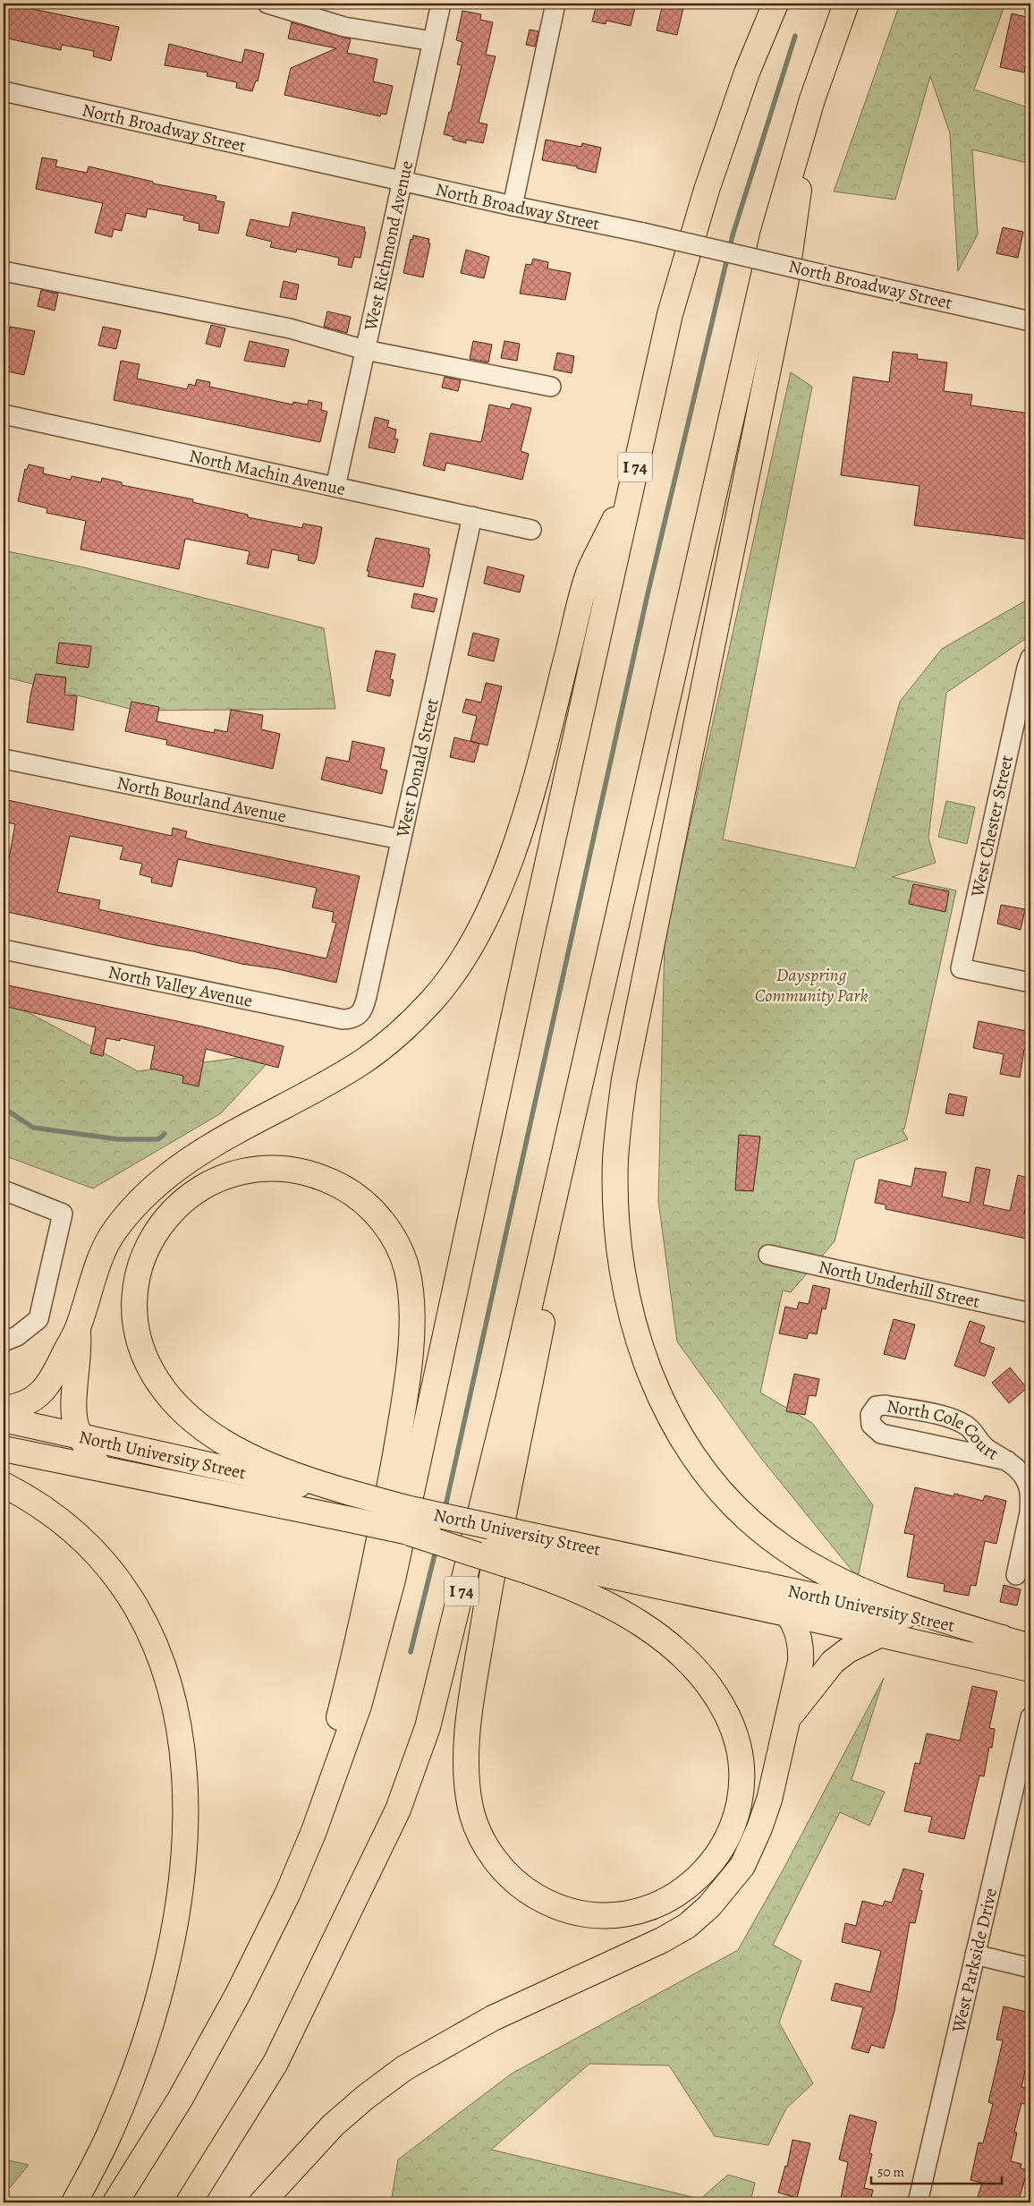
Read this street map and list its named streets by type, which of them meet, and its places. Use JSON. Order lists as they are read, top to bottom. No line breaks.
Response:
{"streets":{"main road":["I 74","North University Street"],"street":["North Broadway Street","West Richmond Avenue","North Machin Avenue","West Donald Street","North Bourland Avenue","West Chester Street","North Valley Avenue","North Underhill Street","North Cole Court","West Parkside Drive"]},"crossings":[["North Broadway Street","West Richmond Avenue"],["West Richmond Avenue","North Machin Avenue"],["North Machin Avenue","West Donald Street"],["West Donald Street","North Bourland Avenue"],["West Donald Street","North Valley Avenue"]],"parks":["Dayspring Community Park"],"scale_bar":"50 m"}
